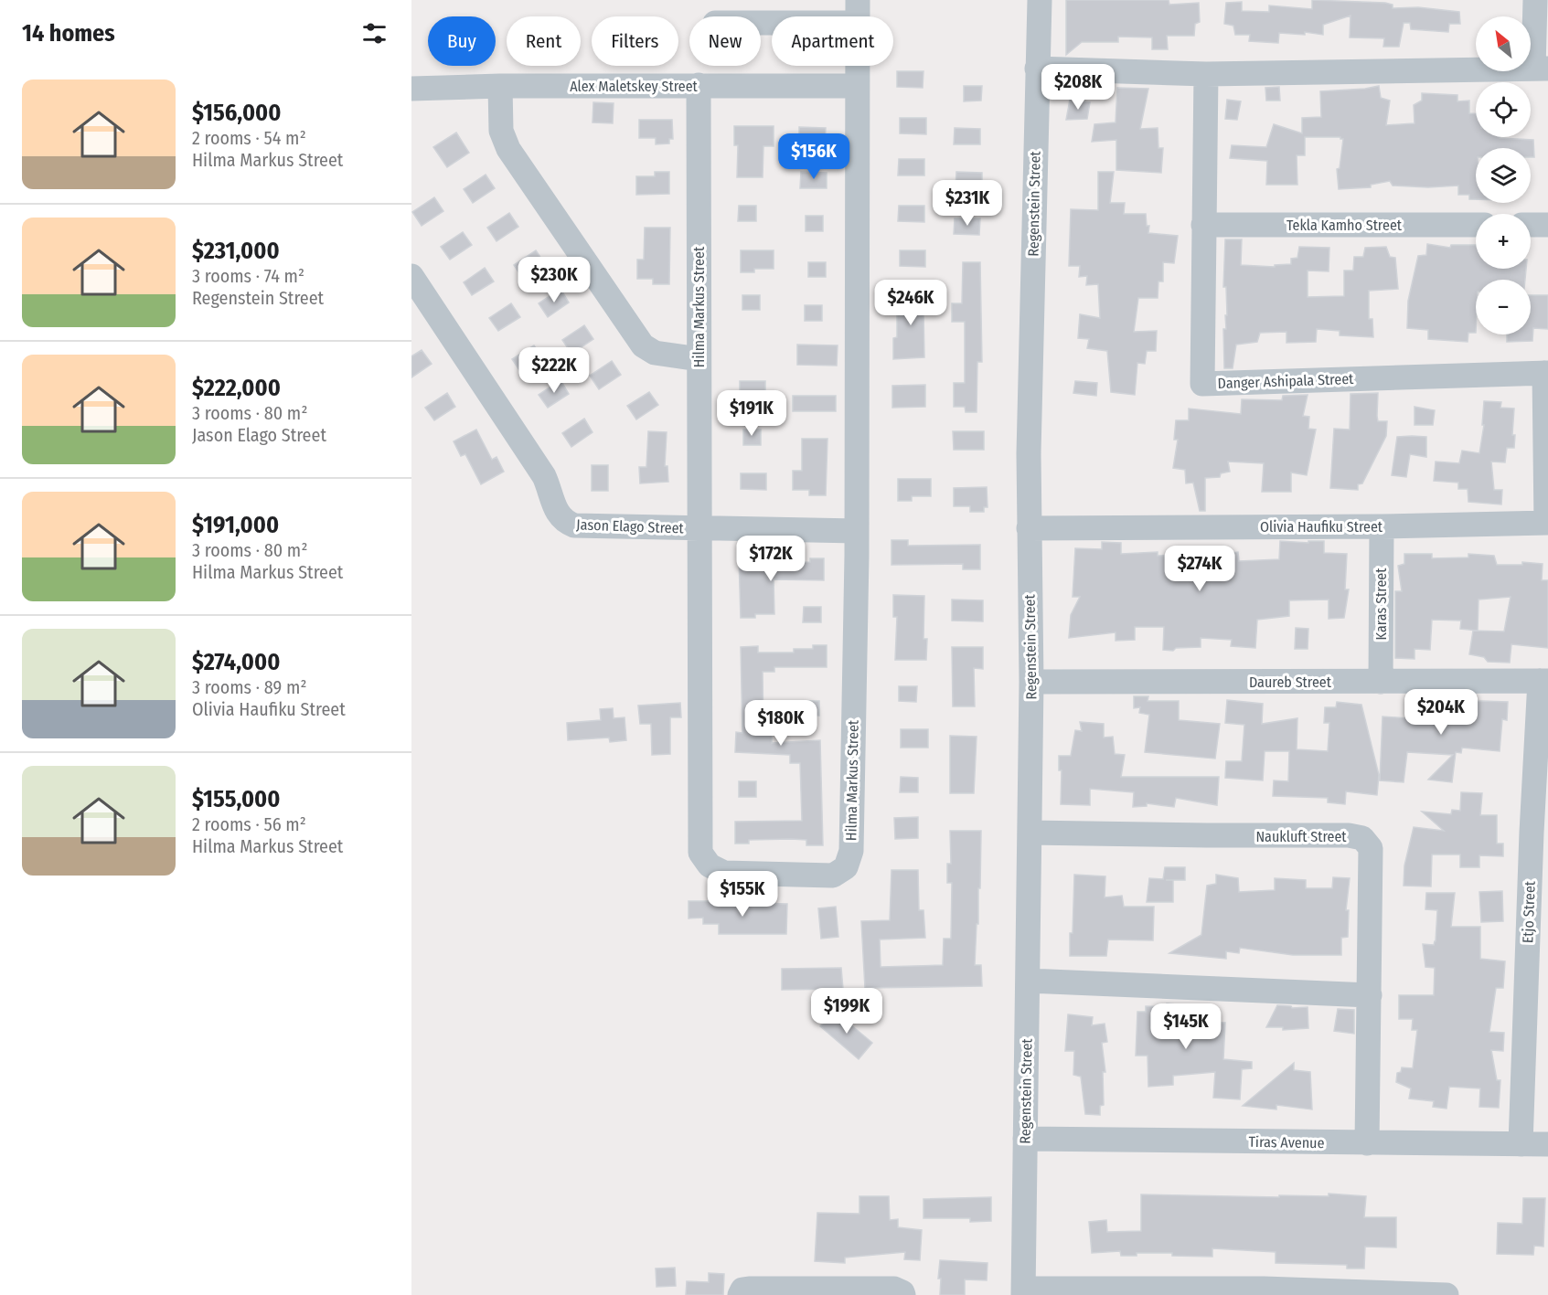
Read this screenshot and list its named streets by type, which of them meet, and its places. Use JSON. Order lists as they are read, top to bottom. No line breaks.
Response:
{"streets":{"street":["Alex Maletskey Street","Regenstein Street","Tekla Kamho Street","Hilma Markus Street","Danger Ashipala Street","Jason Elago Street","Olivia Haufiku Street","Karas Street","Daureb Street","Naukluft Street","Etjo Street","Tiras Avenue"]},"crossings":[["Alex Maletskey Street","Hilma Markus Street"],["Regenstein Street","Olivia Haufiku Street"],["Regenstein Street","Daureb Street"],["Regenstein Street","Naukluft Street"],["Regenstein Street","Tiras Avenue"],["Tekla Kamho Street","Danger Ashipala Street"],["Hilma Markus Street","Jason Elago Street"],["Olivia Haufiku Street","Karas Street"],["Karas Street","Daureb Street"],["Daureb Street","Etjo Street"],["Naukluft Street","Tiras Avenue"],["Etjo Street","Tiras Avenue"]],"north":"top left","page":{"heading":"14 homes","map_buttons":["+","−"],"chip":["Buy","Rent","Filters","New","Apartment"],"price":["$208K","$156K","$231K","$230K","$246K","$222K","$191K","$172K","$274K","$204K","$180K","$155K","$199K","$145K"],"list":[{"name":"$156,000","note":"2 rooms · 54 m² · Hilma Markus Street"},{"name":"$231,000","note":"3 rooms · 74 m² · Regenstein Street"},{"name":"$222,000","note":"3 rooms · 80 m² · Jason Elago Street"},{"name":"$191,000","note":"3 rooms · 80 m² · Hilma Markus Street"},{"name":"$274,000","note":"3 rooms · 89 m² · Olivia Haufiku Street"},{"name":"$155,000","note":"2 rooms · 56 m² · Hilma Markus Street"}]}}
